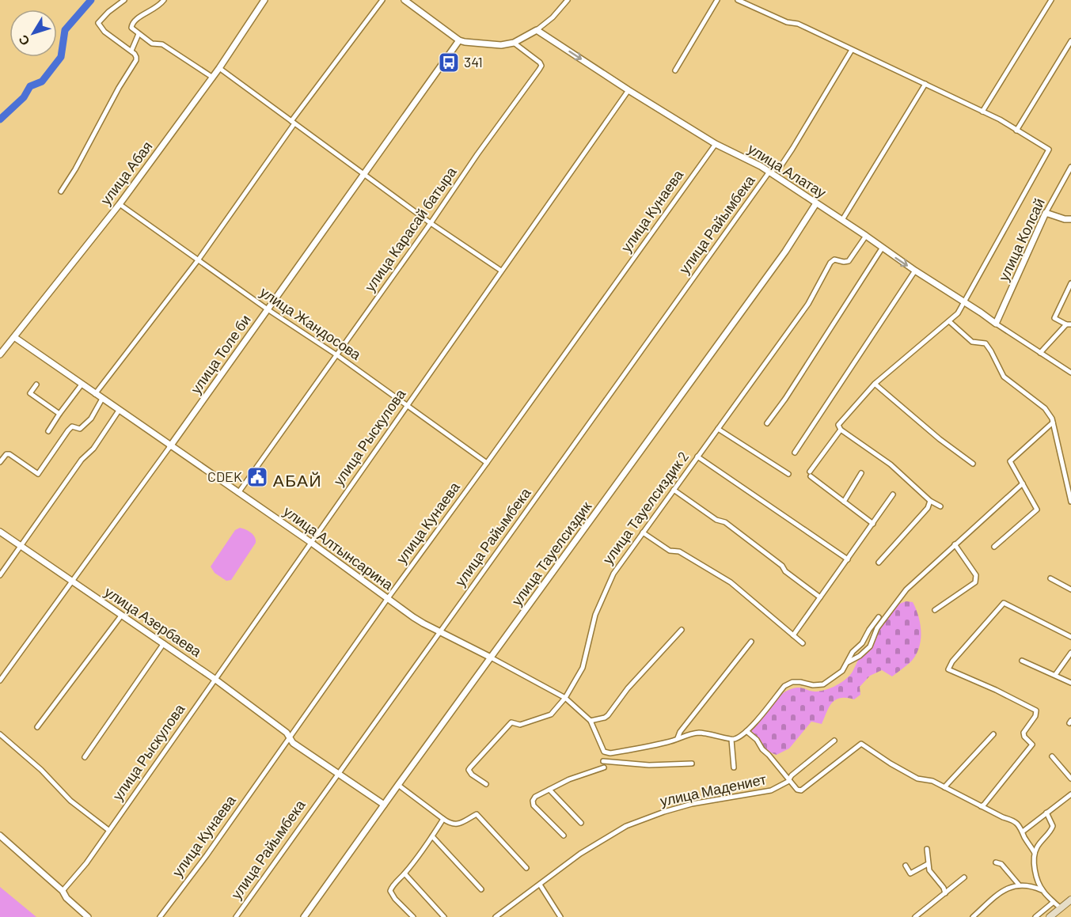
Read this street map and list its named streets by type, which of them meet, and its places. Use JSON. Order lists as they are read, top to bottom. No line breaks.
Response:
{"streets":{"street":["улица Алатау","улица Абая","улица Кунаева","улица Райымбека","улица Карасай батыра","улица Колсай","улица Жандосова","улица Толе би","улица Рыскулова","улица Тауелсиздик 2","улица Алтынсарина","улица Тауелсиздик","улица Азербаева","улица Мадениет"]},"crossings":[["улица Алатау","улица Кунаева"],["улица Алатау","улица Райымбека"],["улица Алатау","улица Колсай"],["улица Алатау","улица Рыскулова"],["улица Алатау","улица Тауелсиздик 2"],["улица Алатау","улица Тауелсиздик"],["улица Абая","улица Жандосова"],["улица Абая","улица Алтынсарина"],["улица Кунаева","улица Жандосова"],["улица Кунаева","улица Алтынсарина"],["улица Кунаева","улица Азербаева"],["улица Райымбека","улица Алтынсарина"],["улица Райымбека","улица Азербаева"],["улица Карасай батыра","улица Жандосова"],["улица Карасай батыра","улица Алтынсарина"],["улица Жандосова","улица Толе би"],["улица Жандосова","улица Рыскулова"],["улица Толе би","улица Алтынсарина"],["улица Толе би","улица Азербаева"],["улица Рыскулова","улица Алтынсарина"],["улица Рыскулова","улица Азербаева"],["улица Тауелсиздик 2","улица Алтынсарина"],["улица Алтынсарина","улица Тауелсиздик"],["улица Тауелсиздик","улица Азербаева"]],"districts":["АБАЙ"],"places":{"bus stop":["341"],"public building":["CDEK"]},"north":"bottom left"}
